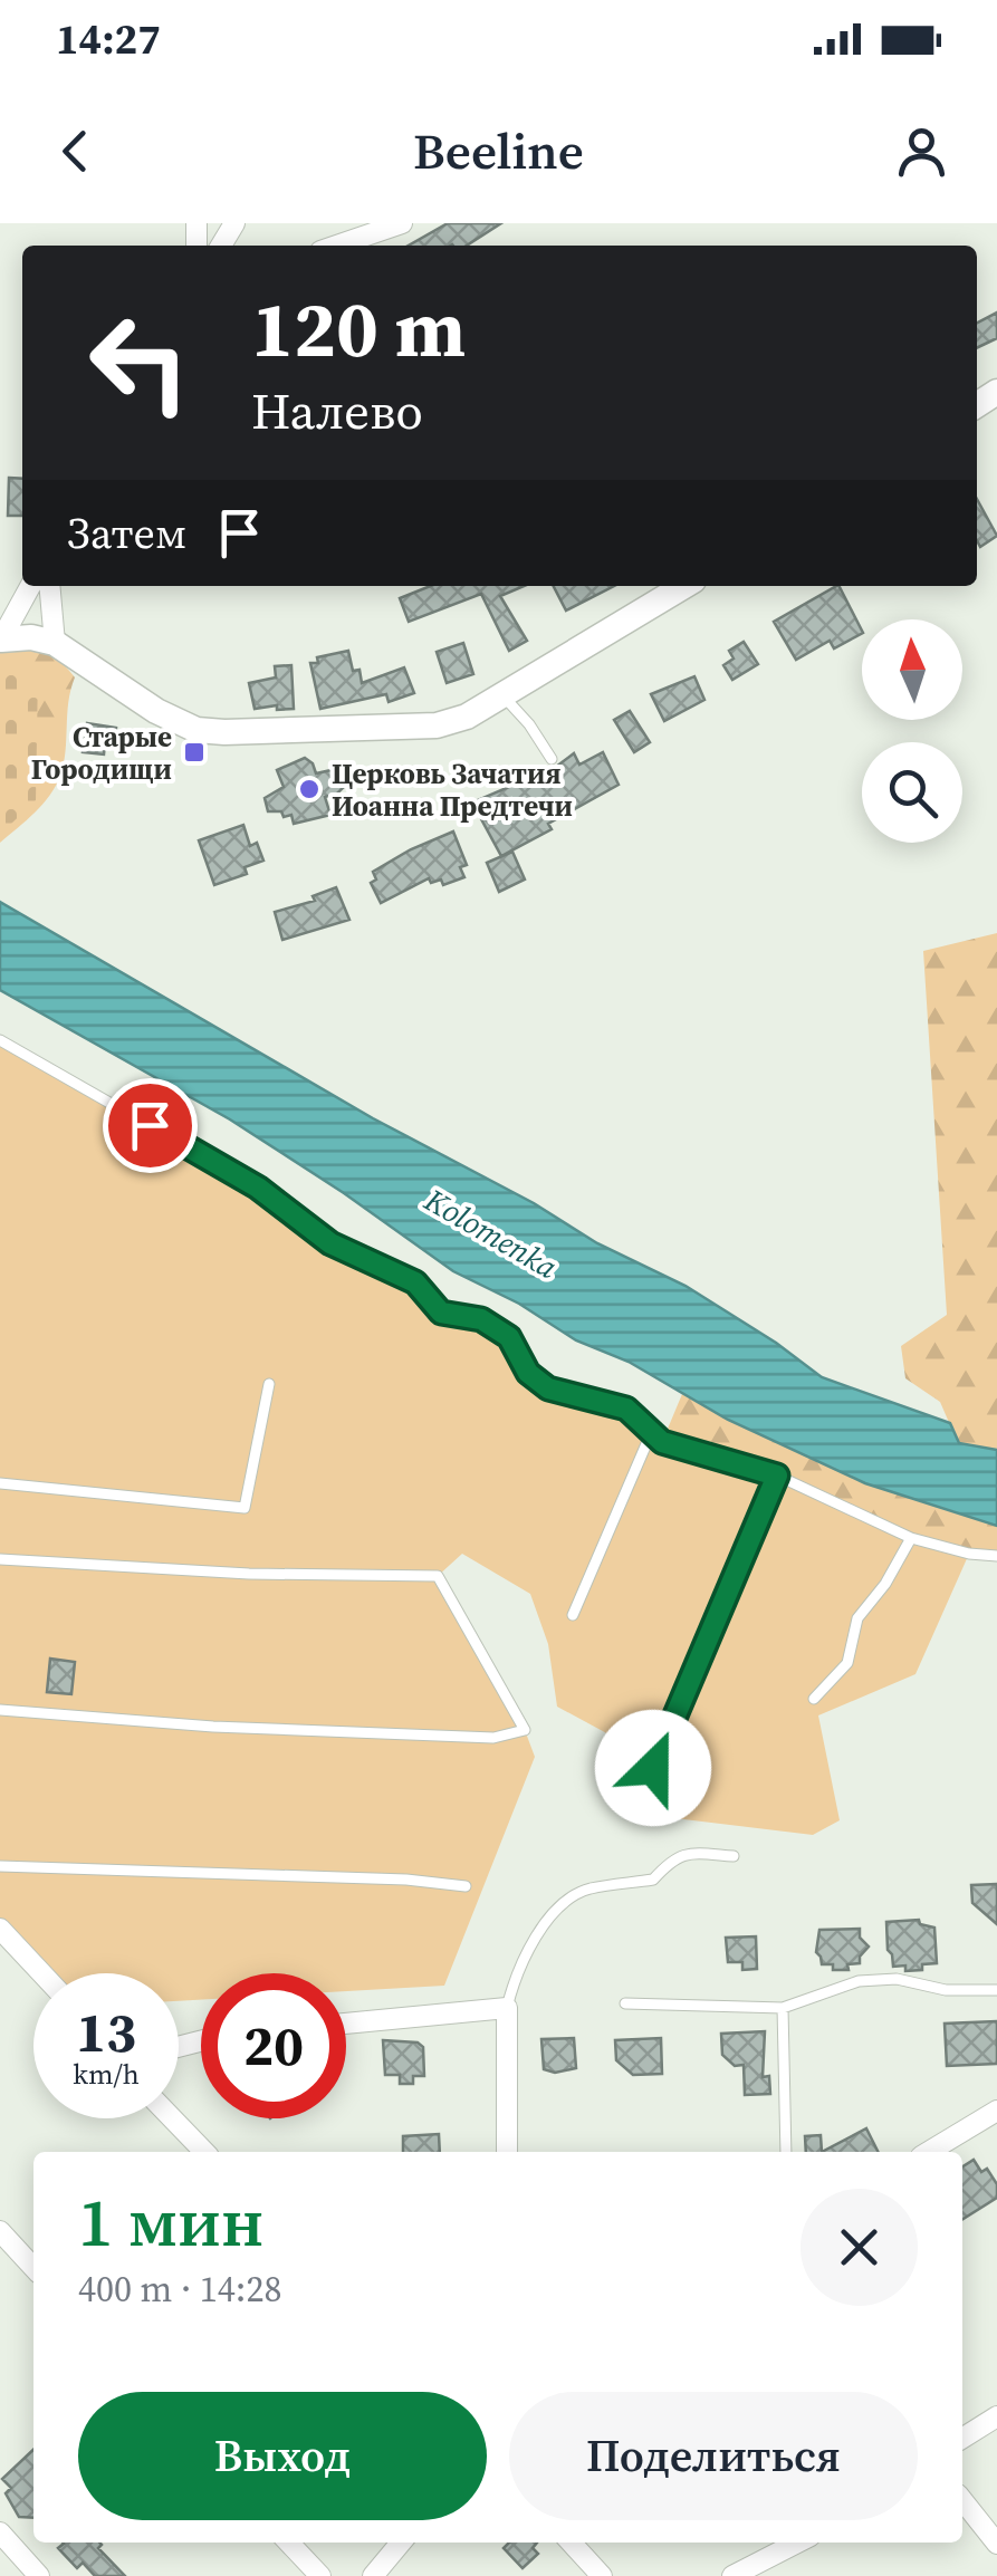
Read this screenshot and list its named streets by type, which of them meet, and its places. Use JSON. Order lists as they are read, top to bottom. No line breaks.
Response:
{"water":["Kolomenka"],"places":{"transit":["Старые Городищи"],"other":["Церковь Зачатия Иоанна Предтечи"]},"north":"top","page":{"status":"14:27","header":"Beeline","turn":["120 m","Налево"],"then":"Затем","speed":"13 km/h","limit":"20","heading":["1 мин","400 m · 14:28"],"buttons":["Выход","Поделиться"]}}
